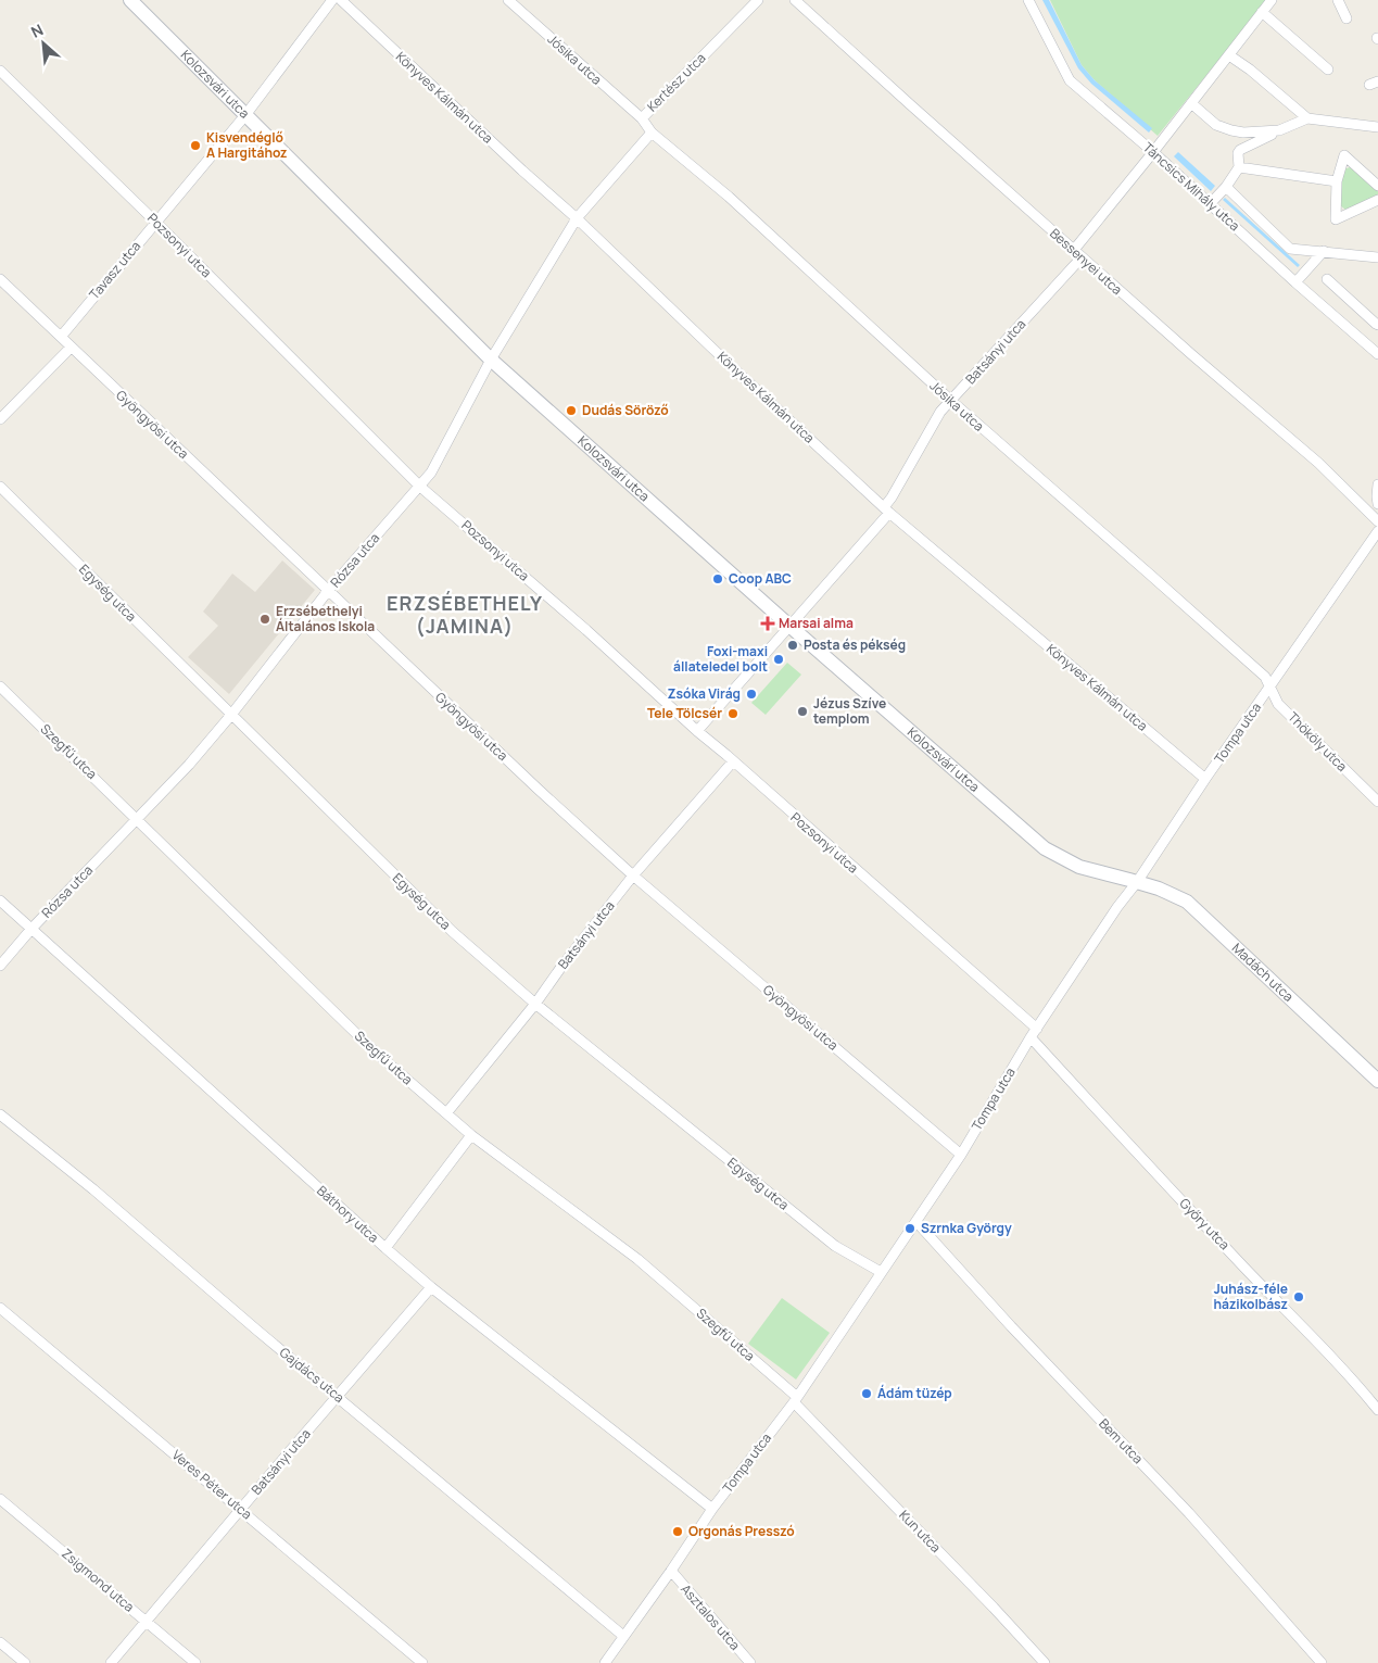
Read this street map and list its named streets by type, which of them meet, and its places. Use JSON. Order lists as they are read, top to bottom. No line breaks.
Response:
{"streets":{"street":["Jósika utca","Kertész utca","Kolozsvári utca","Könyves Kálmán utca","Táncsics Mihály utca","Pozsonyi utca","Bessenyei utca","Tavasz utca","Batsányi utca","Gyöngyösi utca","Rózsa utca","Egység utca","Tompa utca","Thököly utca","Szegfű utca","Madách utca","Báthory utca","Győry utca","Gajdács utca","Bem utca","Veres Péter utca","Kun utca","Zsigmond utca","Asztalos utca"]},"crossings":[["Jósika utca","Kertész utca"],["Jósika utca","Batsányi utca"],["Jósika utca","Thököly utca"],["Kertész utca","Könyves Kálmán utca"],["Kertész utca","Rózsa utca"],["Kolozsvári utca","Tavasz utca"],["Kolozsvári utca","Batsányi utca"],["Kolozsvári utca","Rózsa utca"],["Kolozsvári utca","Tompa utca"],["Kolozsvári utca","Madách utca"],["Könyves Kálmán utca","Batsányi utca"],["Könyves Kálmán utca","Rózsa utca"],["Könyves Kálmán utca","Tompa utca"],["Táncsics Mihály utca","Batsányi utca"],["Pozsonyi utca","Tavasz utca"],["Pozsonyi utca","Batsányi utca"],["Pozsonyi utca","Rózsa utca"],["Pozsonyi utca","Tompa utca"],["Bessenyei utca","Batsányi utca"],["Tavasz utca","Gyöngyösi utca"],["Batsányi utca","Gyöngyösi utca"],["Batsányi utca","Egység utca"],["Batsányi utca","Szegfű utca"],["Batsányi utca","Báthory utca"],["Batsányi utca","Gajdács utca"],["Batsányi utca","Veres Péter utca"],["Batsányi utca","Zsigmond utca"],["Gyöngyösi utca","Rózsa utca"],["Gyöngyösi utca","Tompa utca"],["Rózsa utca","Egység utca"],["Rózsa utca","Szegfű utca"],["Rózsa utca","Báthory utca"],["Egység utca","Tompa utca"],["Tompa utca","Thököly utca"],["Tompa utca","Szegfű utca"],["Tompa utca","Madách utca"],["Tompa utca","Báthory utca"],["Tompa utca","Győry utca"],["Tompa utca","Gajdács utca"],["Tompa utca","Bem utca"],["Tompa utca","Kun utca"],["Tompa utca","Asztalos utca"],["Szegfű utca","Kun utca"]],"districts":["ERZSÉBETHELY (JAMINA)"],"places":{"other":["Kisvendéglő A Hargitához","Dudás Söröző","Coop ABC","Erzsébethelyi Általános Iskola","Posta és pékség","Foxi-maxi állateledel bolt","Zsóka Virág","Jézus Szíve templom","Tele Tölcsér","Szrnka György","Juhász-féle házikolbász","Ádám tüzép","Orgonás Presszó"],"health":["Marsai alma"]},"north":"top left"}
